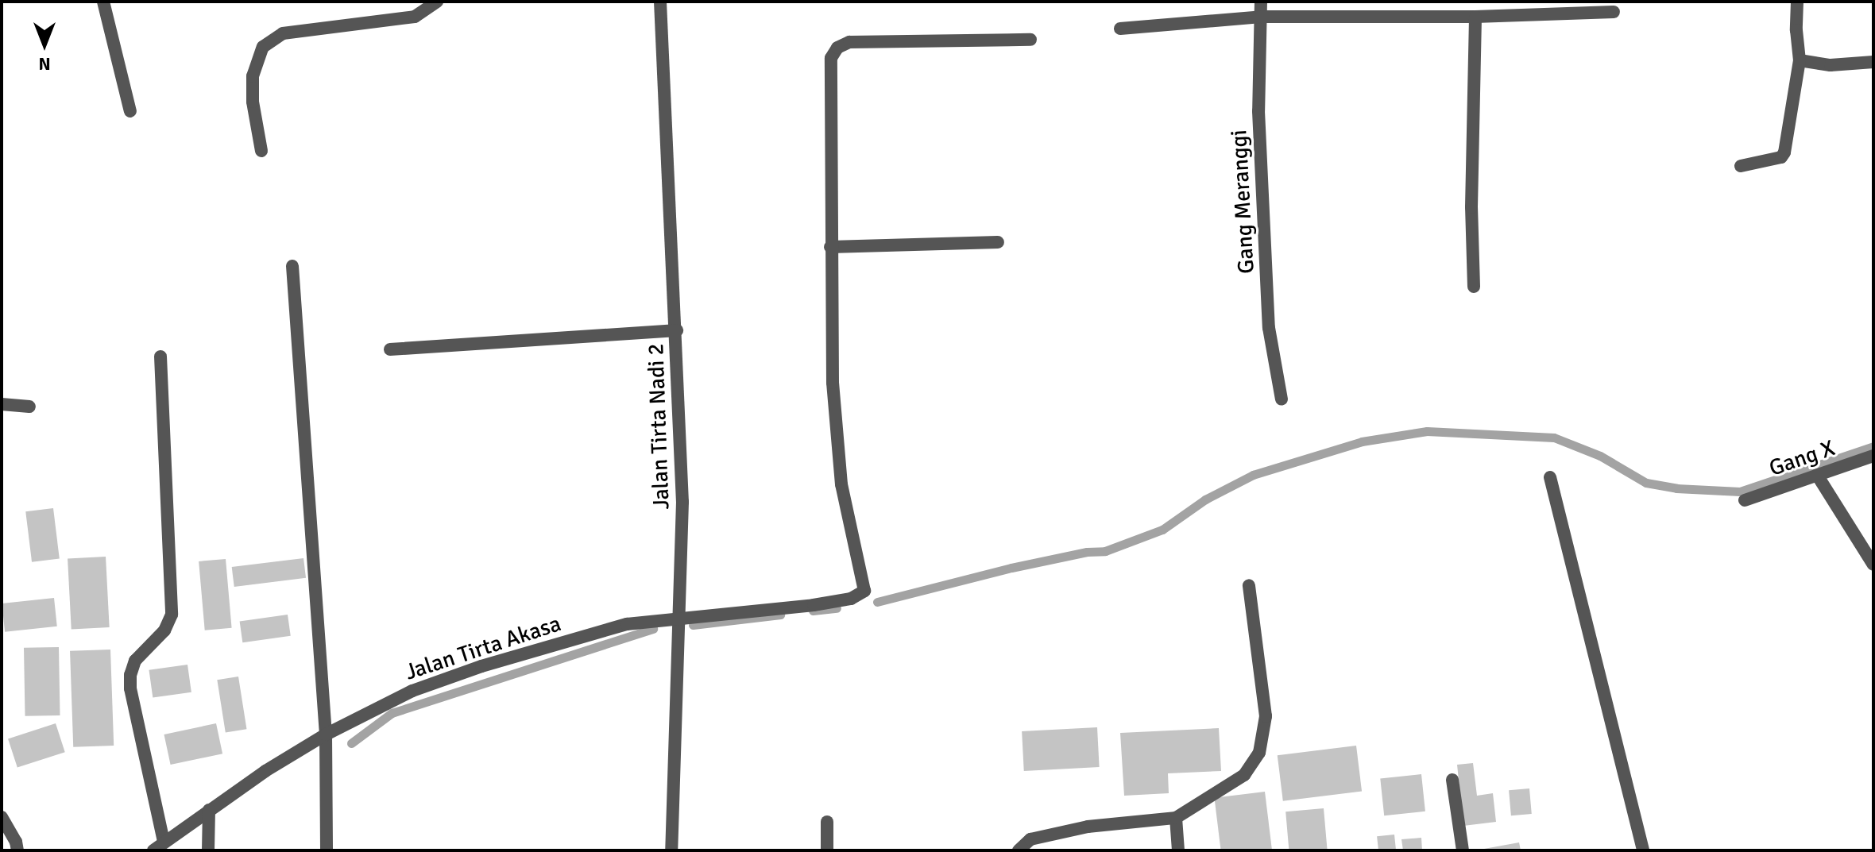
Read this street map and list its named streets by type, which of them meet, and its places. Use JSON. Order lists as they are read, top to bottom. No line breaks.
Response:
{"streets":{"street":["Gang Meranggi","Jalan Tirta Nadi 2","Gang X","Jalan Tirta Akasa"]},"crossings":[["Jalan Tirta Nadi 2","Jalan Tirta Akasa"]],"north":"bottom"}
